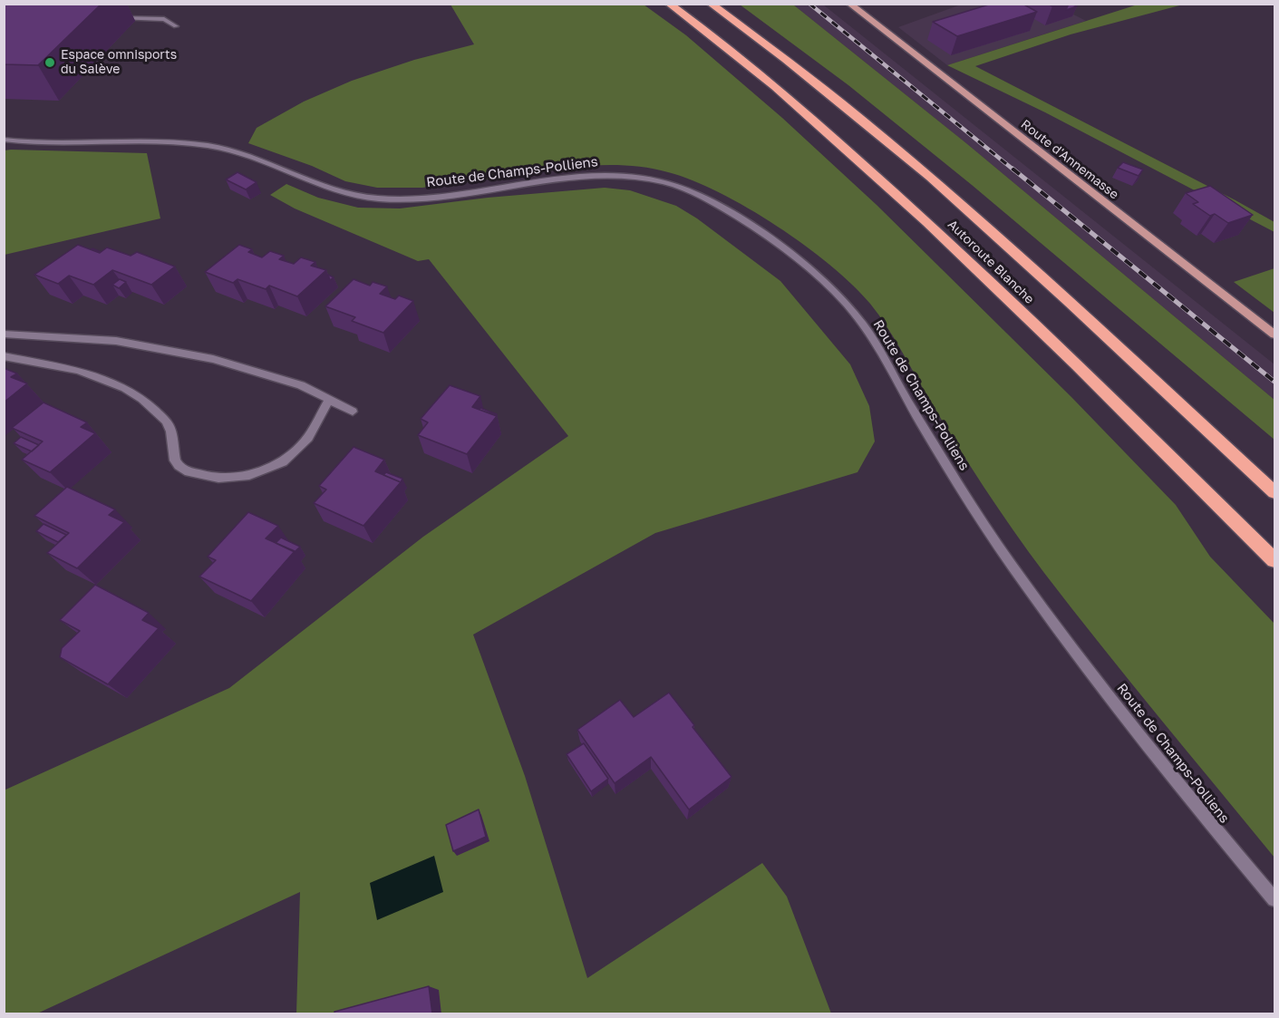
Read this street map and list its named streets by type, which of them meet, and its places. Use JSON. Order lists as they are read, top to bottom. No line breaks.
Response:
{"streets":{"highway":["Autoroute Blanche"],"main road":["Route d'Annemasse"],"street":["Route de Champs-Polliens"]},"places":["Espace omnisports du Salève"]}
